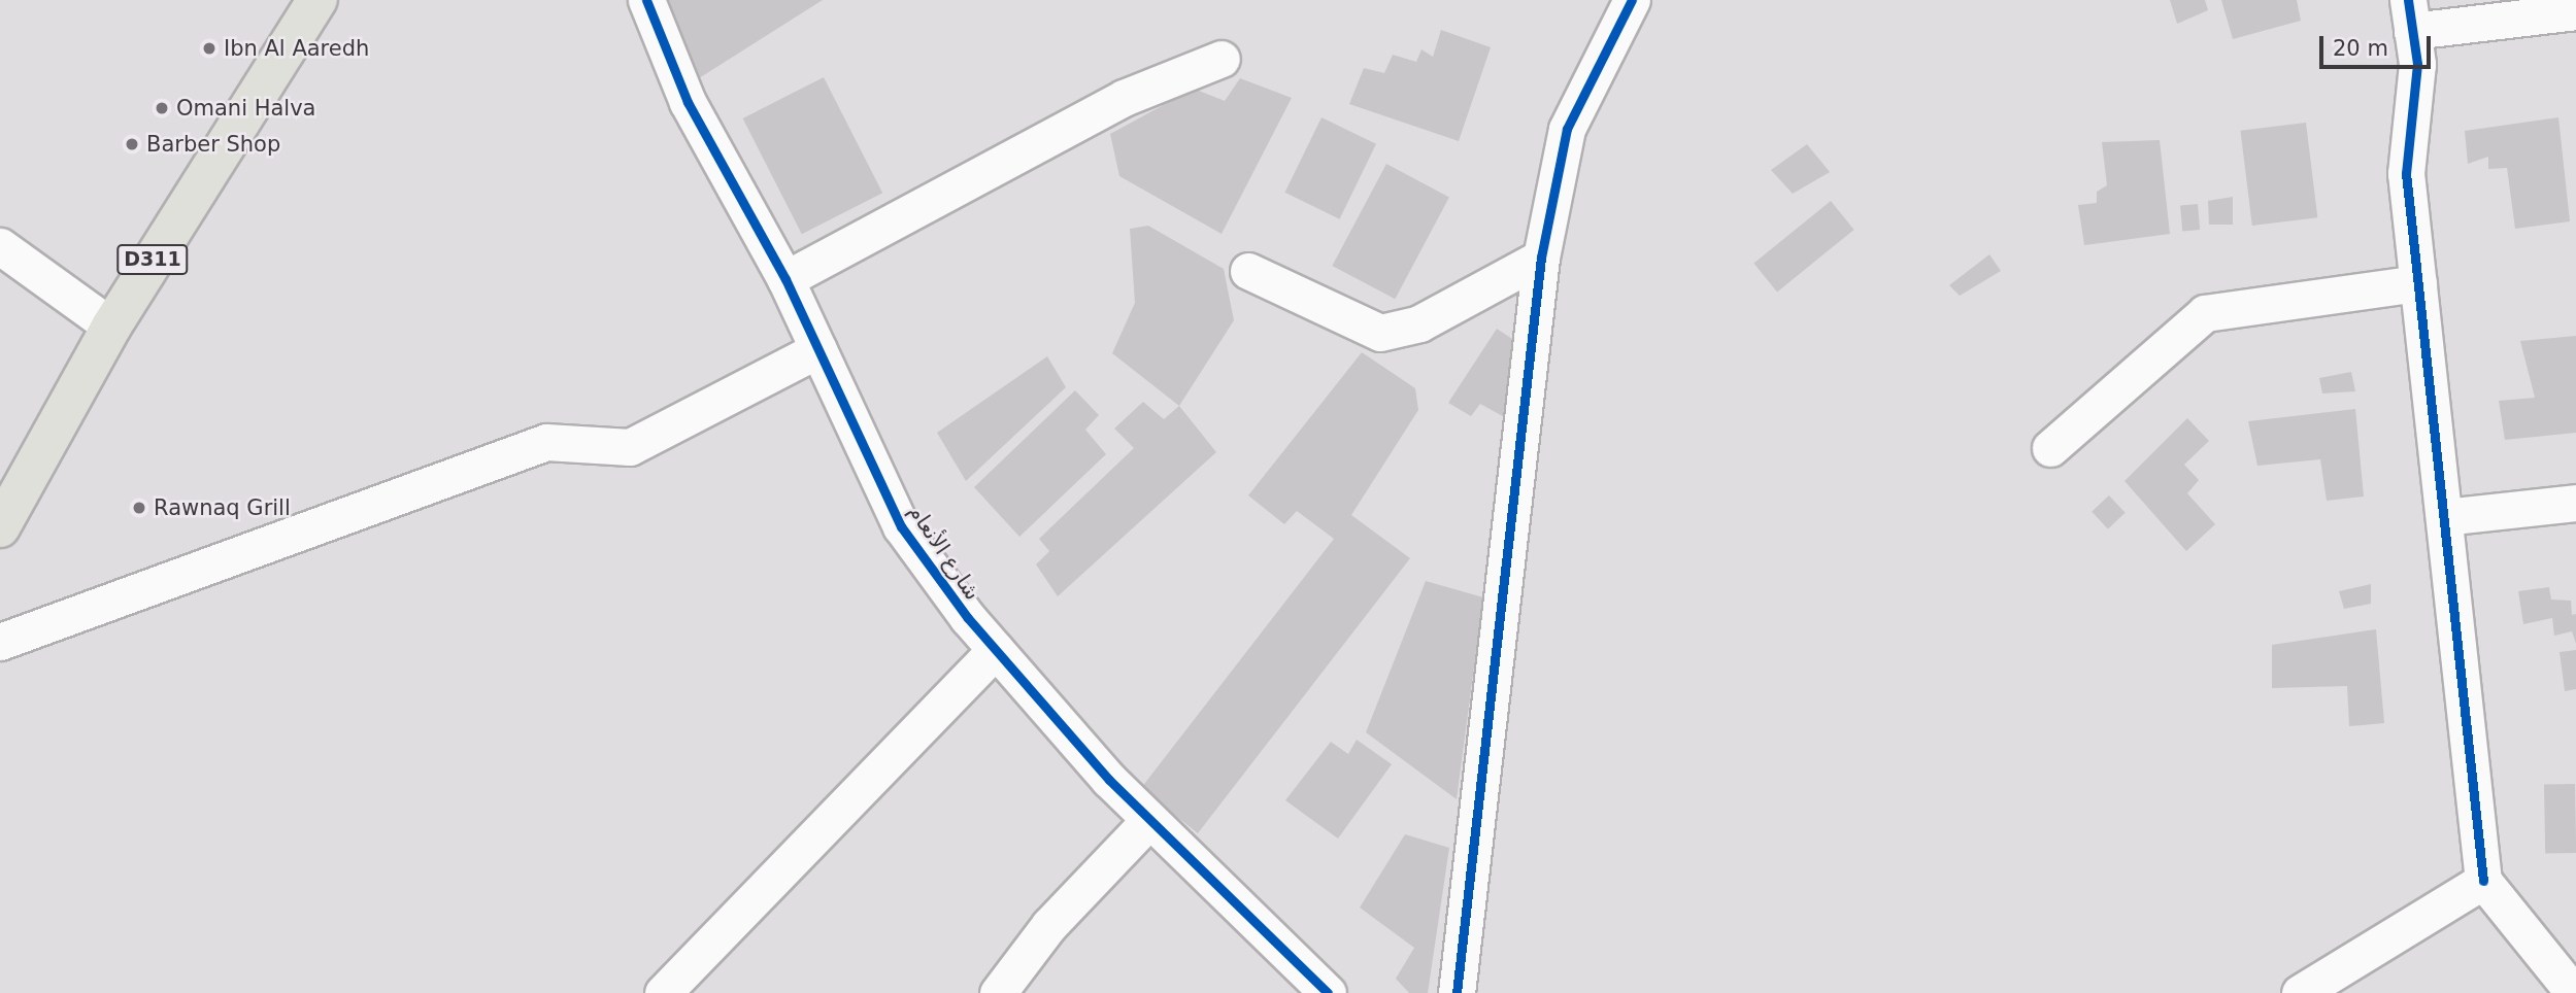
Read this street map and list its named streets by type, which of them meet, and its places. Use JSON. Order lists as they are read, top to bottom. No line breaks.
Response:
{"streets":{"main road":["D311"],"street":["شارع الأنعام"]},"places":["Ibn Al Aaredh","Omani Halva","Barber Shop","Rawnaq Grill"],"scale_bar":"20 m"}
